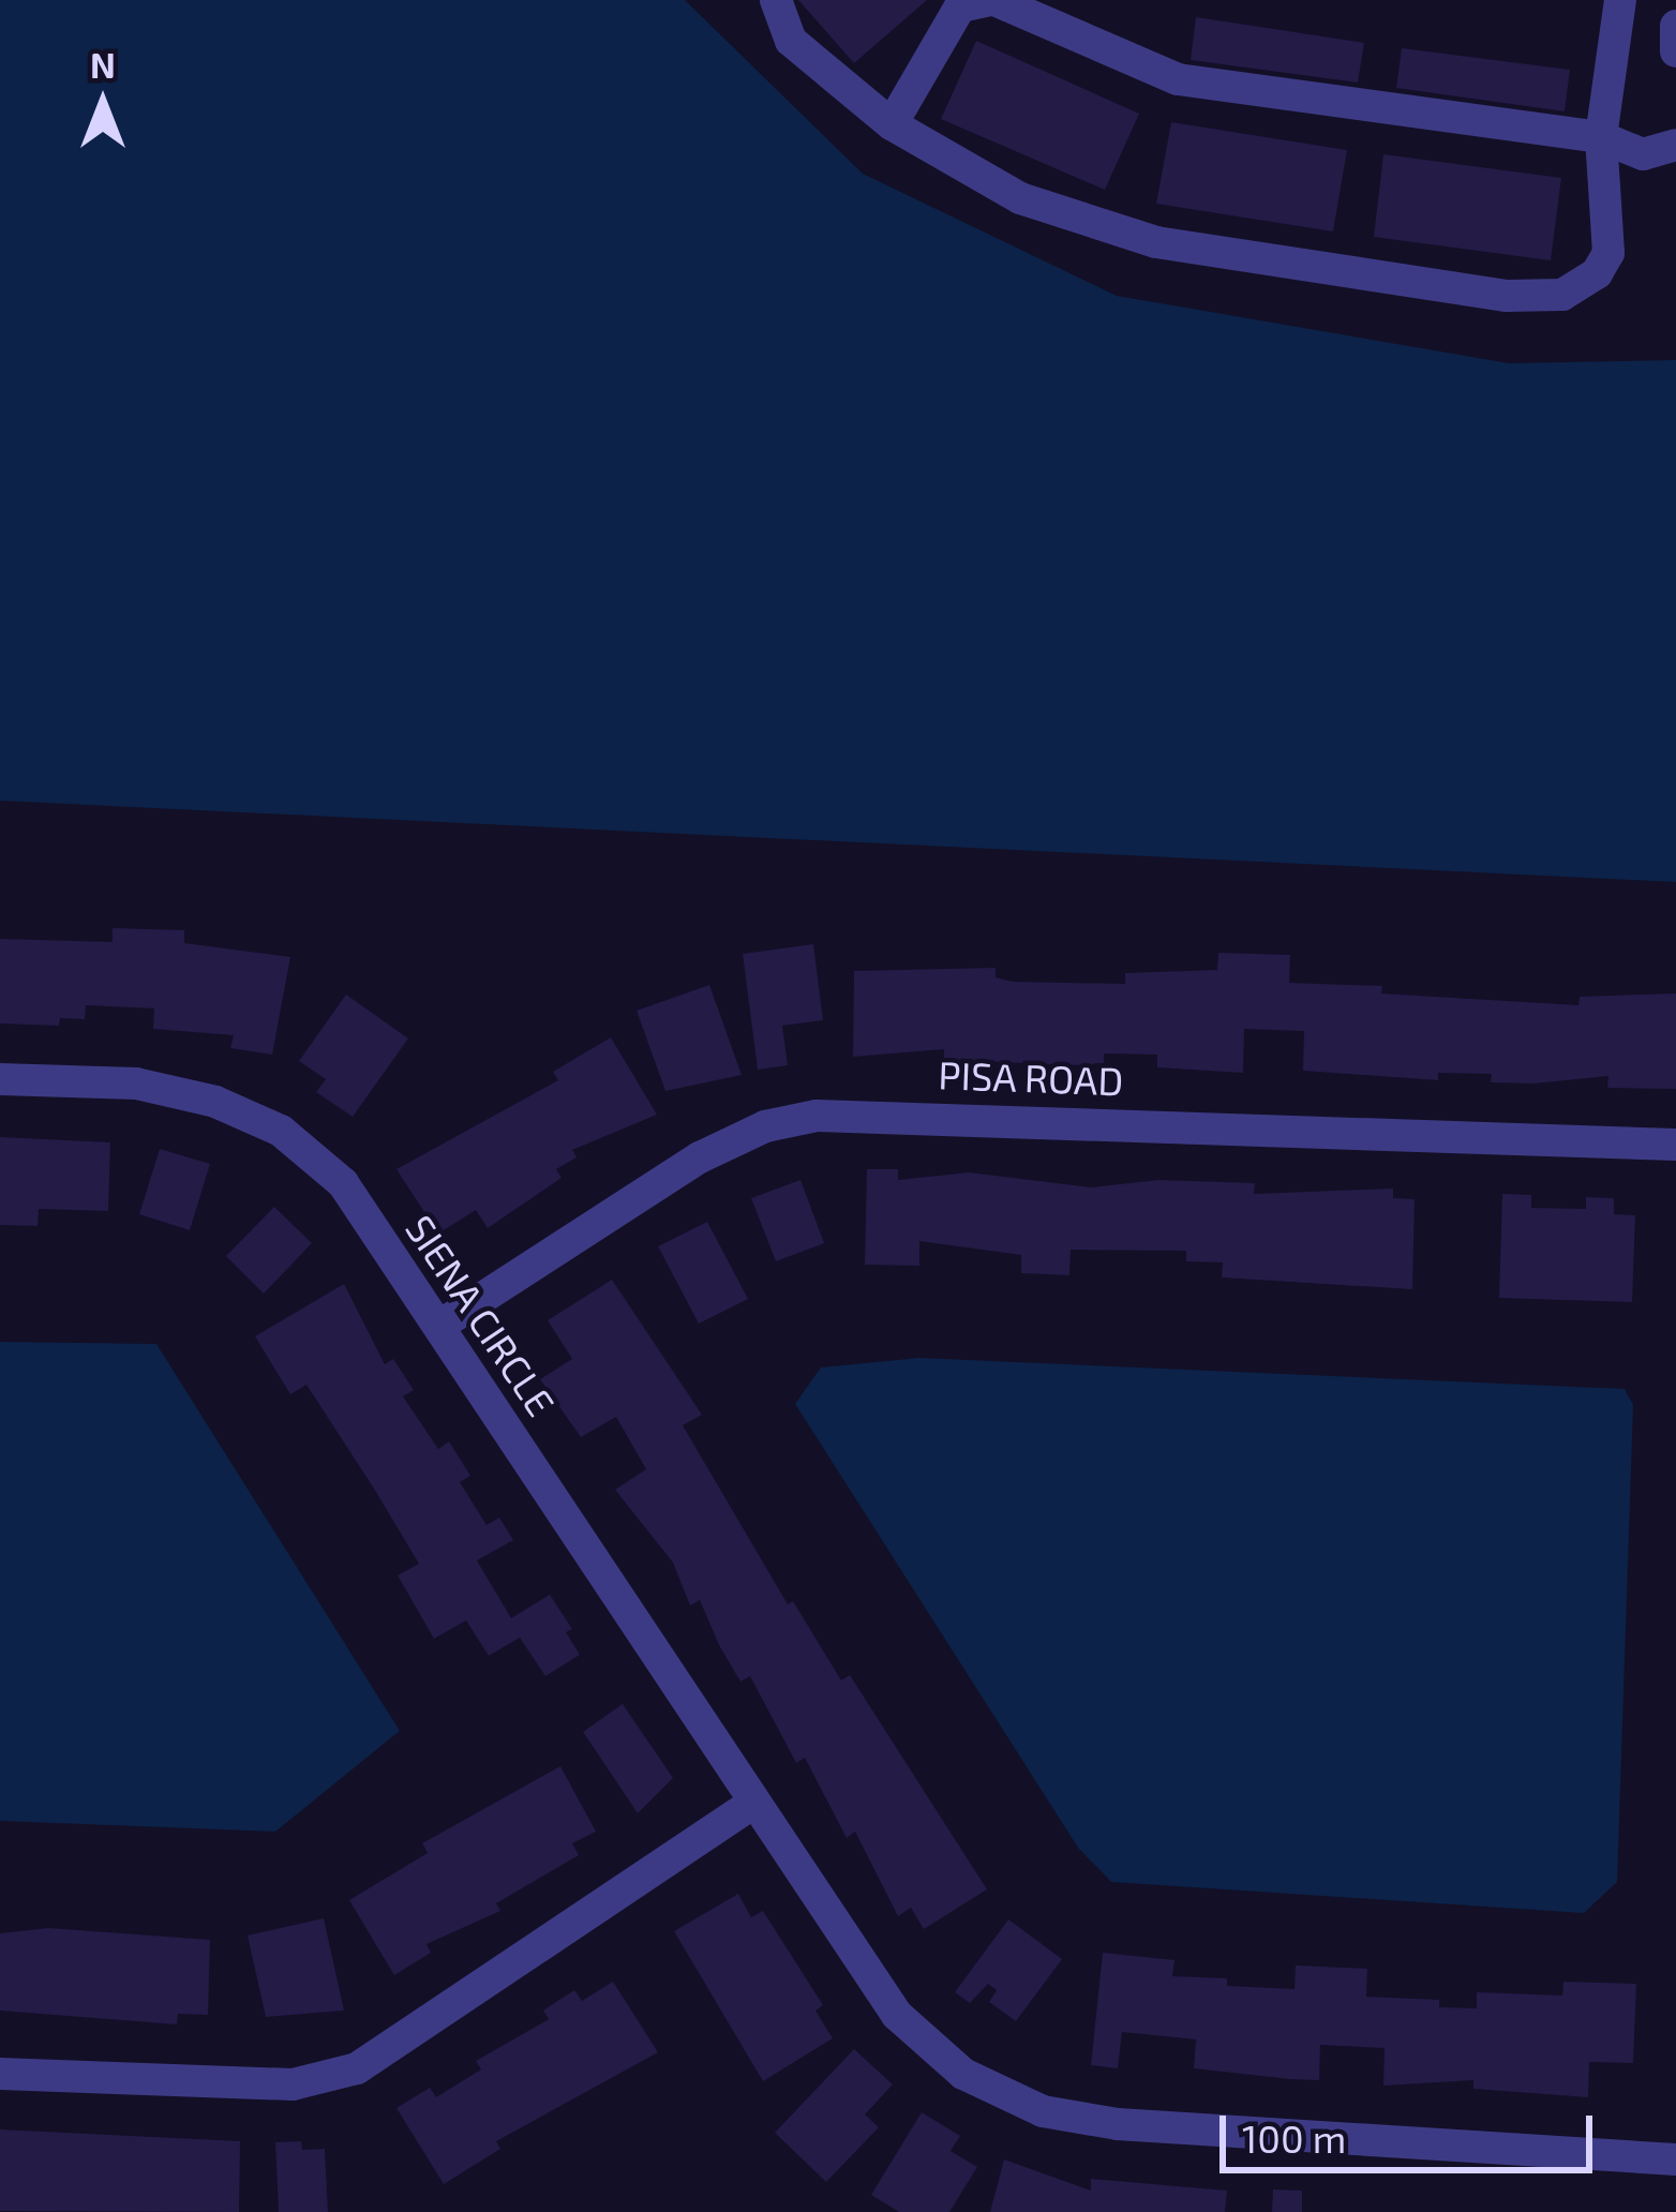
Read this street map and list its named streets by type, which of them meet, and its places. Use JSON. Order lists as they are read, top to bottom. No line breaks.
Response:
{"streets":{"street":["PISA ROAD","SIENA CIRCLE"]},"crossings":[["PISA ROAD","SIENA CIRCLE"]],"scale_bar":"100 m","north":"top"}
